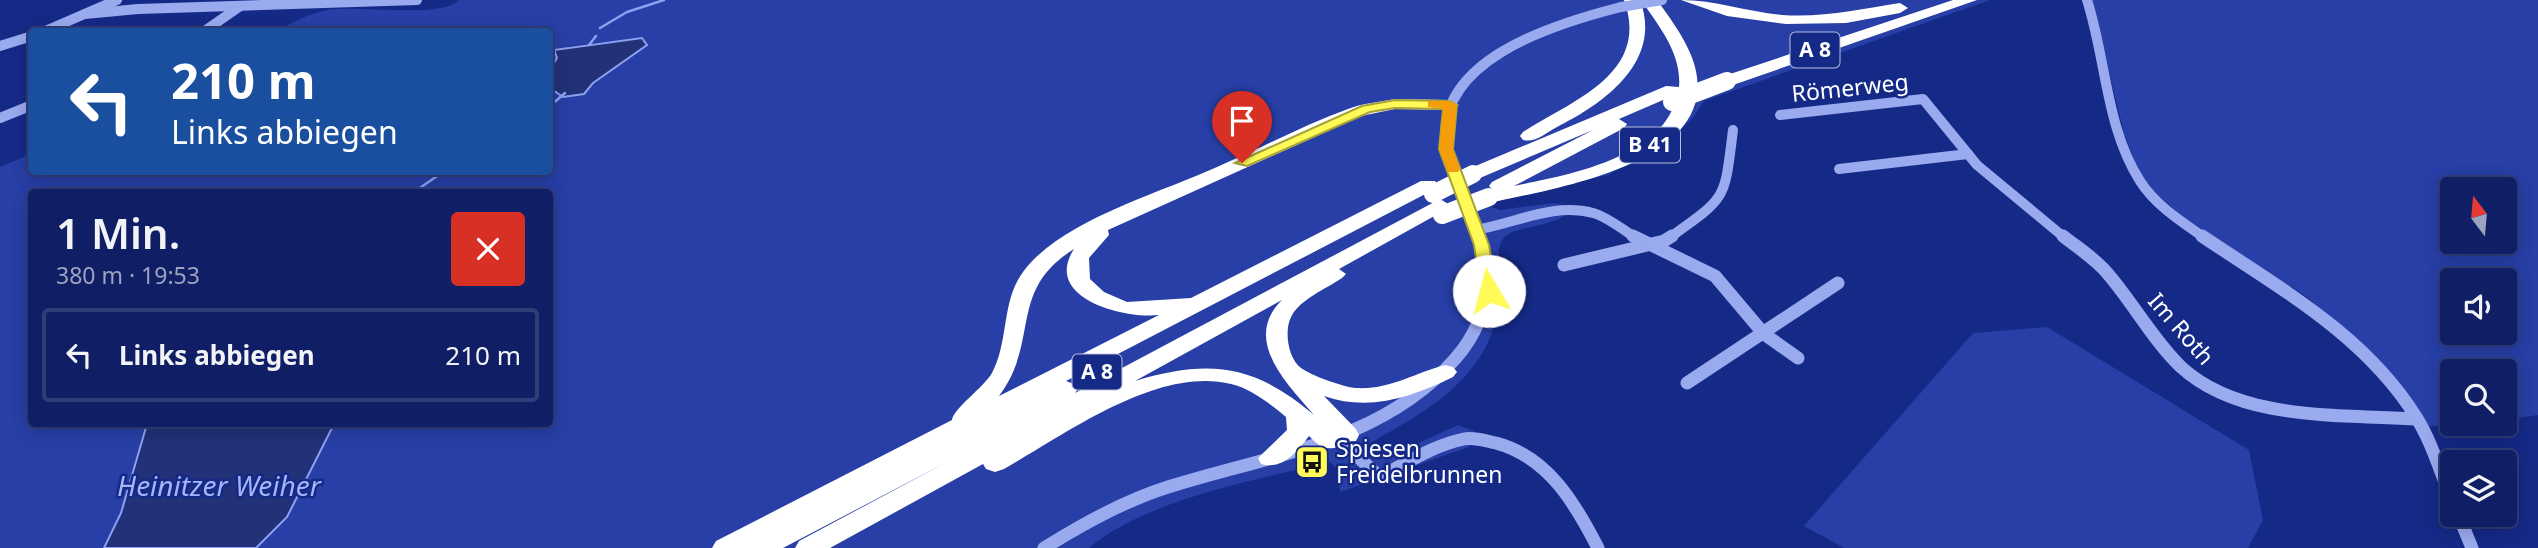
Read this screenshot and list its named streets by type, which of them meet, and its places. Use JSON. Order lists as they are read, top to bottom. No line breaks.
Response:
{"streets":{"highway":["A 8","B 41"],"street":["Römerweg","Im Roth"]},"crossings":[["A 8","B 41"],["Römerweg","Im Roth"]],"water":["Heinitzer Weiher"],"places":{"bus stop":["Spiesen Freidelbrunnen"]},"north":"top","page":{"turn":["210 m","Links abbiegen"],"heading":["1 Min.","380 m · 19:53"],"list":[{"name":"Links abbiegen","value":"210 m"}]}}
